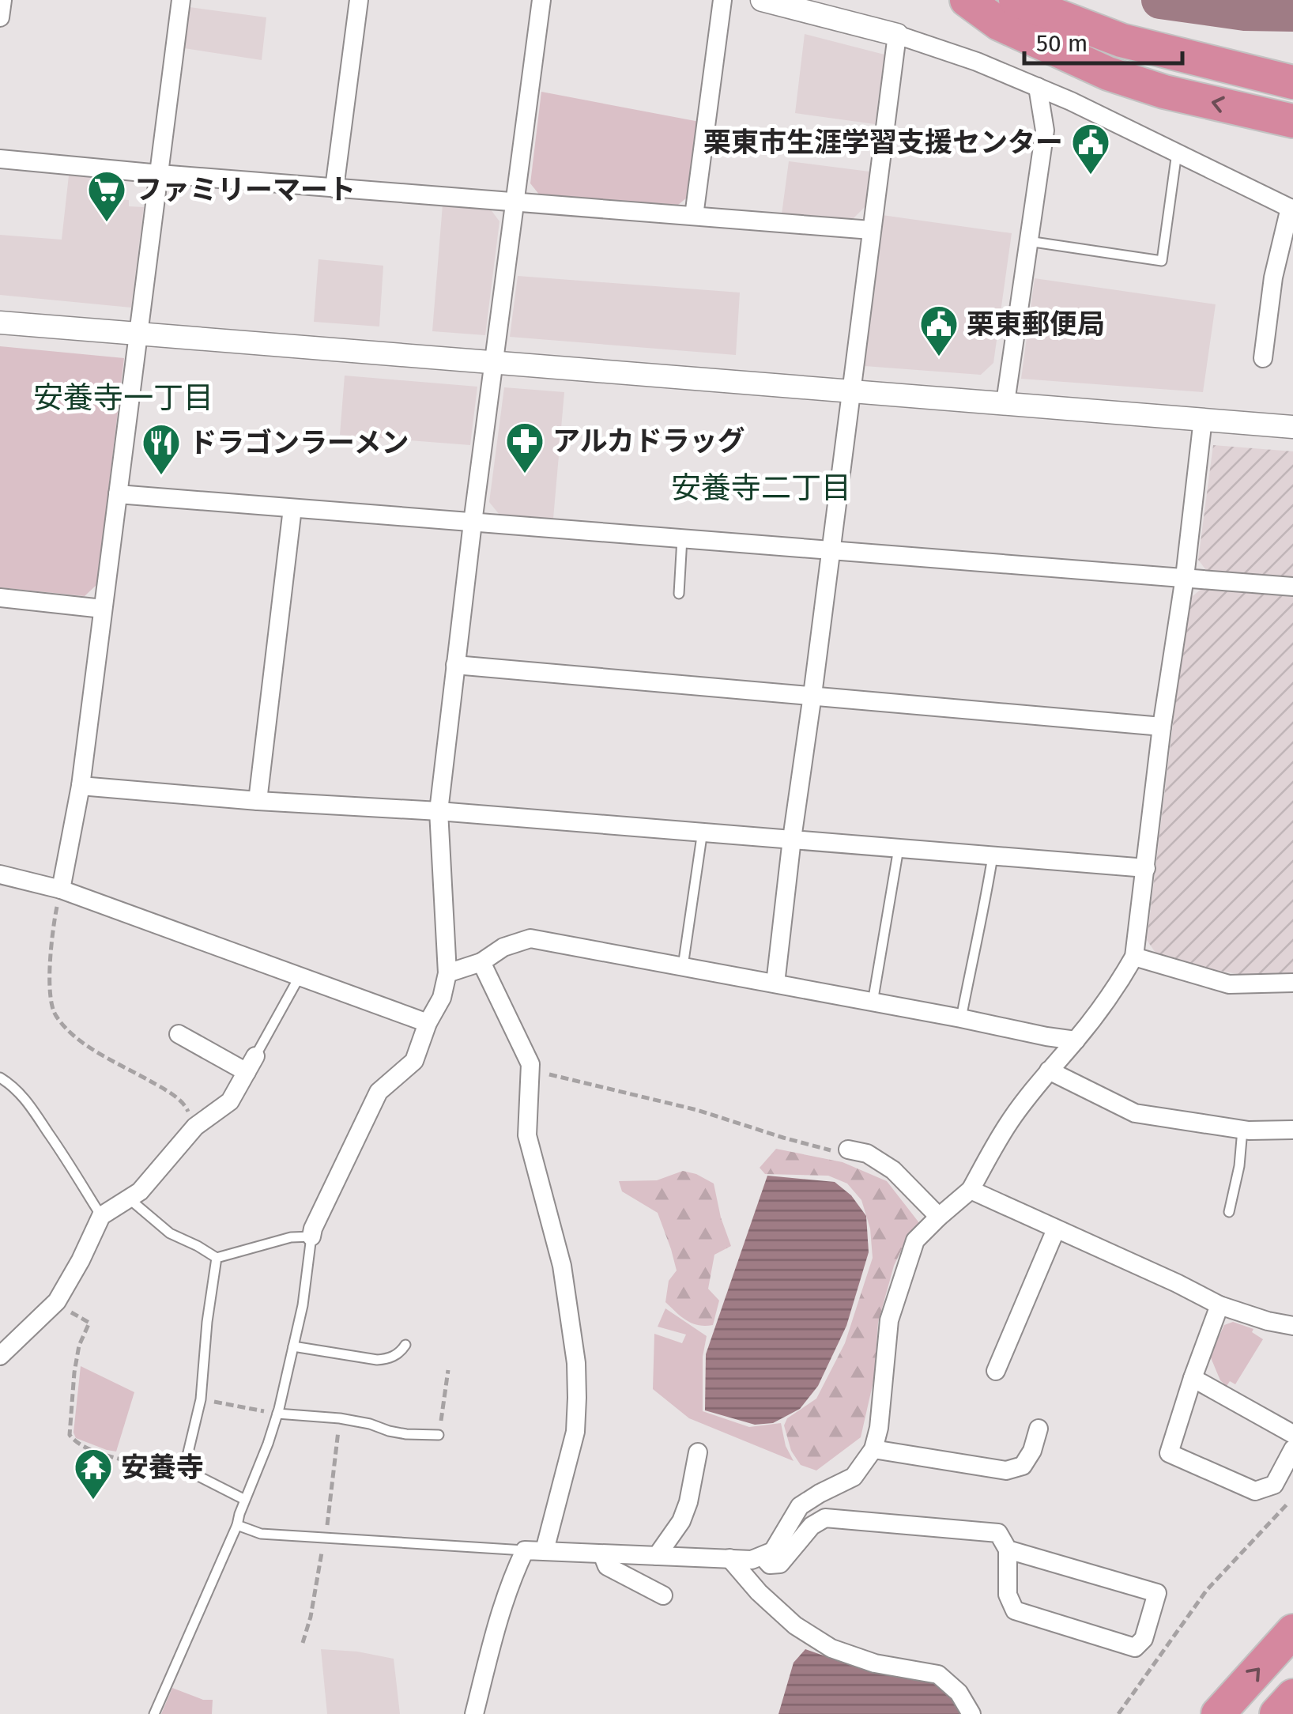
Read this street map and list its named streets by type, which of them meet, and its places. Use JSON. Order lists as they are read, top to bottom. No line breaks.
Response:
{"districts":["安養寺一丁目","安養寺二丁目"],"places":{"public building":["栗東市生涯学習支援センター","栗東郵便局"],"supermarket":["ファミリーマート"],"pharmacy":["アルカドラッグ"],"restaurant":["ドラゴンラーメン"],"temple":["安養寺"]},"scale_bar":"50 m"}
